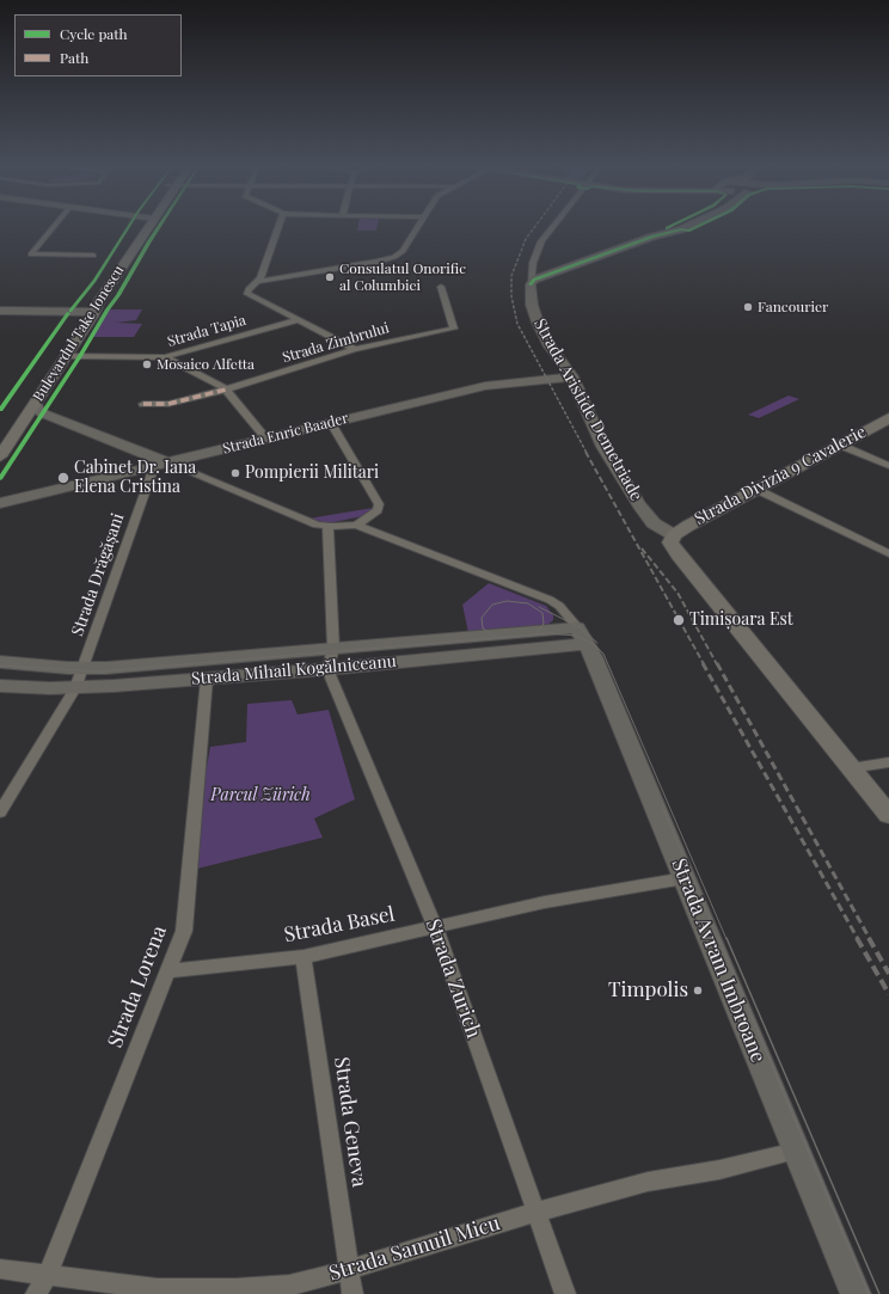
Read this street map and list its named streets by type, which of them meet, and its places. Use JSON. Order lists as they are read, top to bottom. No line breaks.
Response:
{"streets":{"main road":["Bulevardul Take Ionescu","Strada Divizia 9 Cavalerie"],"street":["Strada Tapia","Strada Zimbrului","Strada Aristide Demetriade","Strada Enric Baader","Strada Drăgășani","Strada Mihail Kogălniceanu","Strada Basel","Strada Avram Imbroane","Strada Zurich","Strada Lorena","Strada Geneva","Strada Samuil Micu"]},"crossings":[["Strada Tapia","Bulevardul Take Ionescu"],["Strada Aristide Demetriade","Strada Enric Baader"],["Strada Aristide Demetriade","Strada Divizia 9 Cavalerie"],["Strada Enric Baader","Strada Drăgășani"],["Strada Drăgășani","Strada Mihail Kogălniceanu"],["Strada Mihail Kogălniceanu","Strada Avram Imbroane"],["Strada Mihail Kogălniceanu","Strada Zurich"],["Strada Mihail Kogălniceanu","Strada Lorena"],["Strada Basel","Strada Avram Imbroane"],["Strada Basel","Strada Zurich"],["Strada Basel","Strada Lorena"],["Strada Basel","Strada Geneva"],["Strada Avram Imbroane","Strada Samuil Micu"],["Strada Zurich","Strada Samuil Micu"],["Strada Lorena","Strada Samuil Micu"],["Strada Geneva","Strada Samuil Micu"]],"parks":["Parcul Zürich"],"places":["Consulatul Onorific al Columbiei","Fancourier","Mosaico Alfetta","Pompierii Militari","Cabinet Dr. Iana Elena Cristina","Timișoara Est","Timpolis"],"legend":["Cycle path","Path"]}
